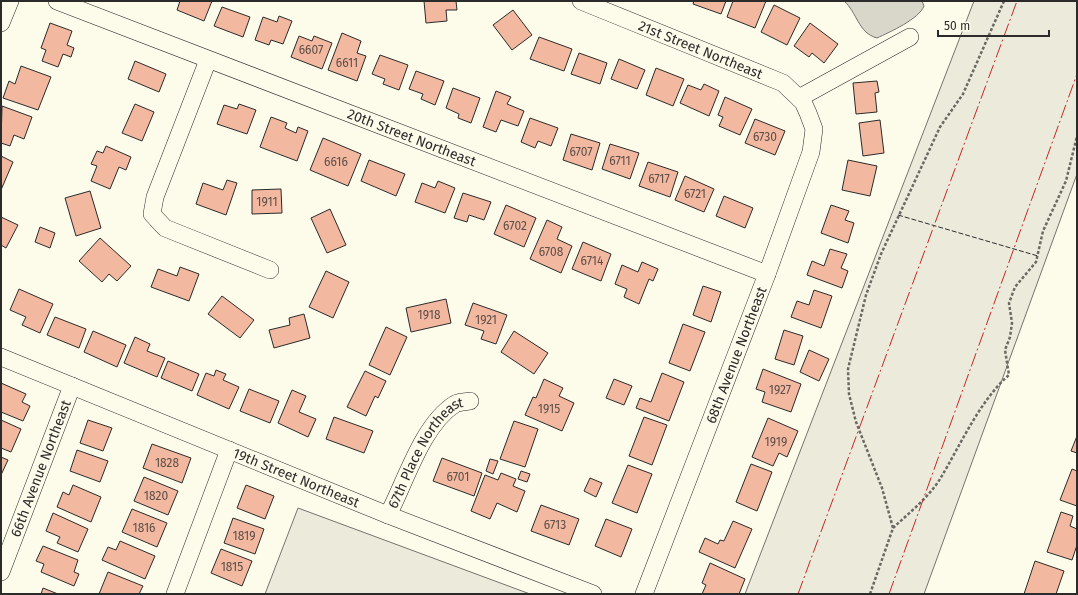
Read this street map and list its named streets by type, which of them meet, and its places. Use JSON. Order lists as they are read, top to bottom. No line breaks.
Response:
{"streets":{"street":["21st Street Northeast","20th Street Northeast","68th Avenue Northeast","67th Place Northeast","66th Avenue Northeast","19th Street Northeast"]},"crossings":[["21st Street Northeast","68th Avenue Northeast"],["20th Street Northeast","68th Avenue Northeast"],["67th Place Northeast","19th Street Northeast"],["66th Avenue Northeast","19th Street Northeast"]],"house_numbers":["6607","6611","6730","6707","6711","6616","6717","6721","1911","6702","6708","6714","1918","1921","1927","1915","1919","1828","6701","1820","6713","1816","1819","1815"],"scale_bar":"50 m"}
